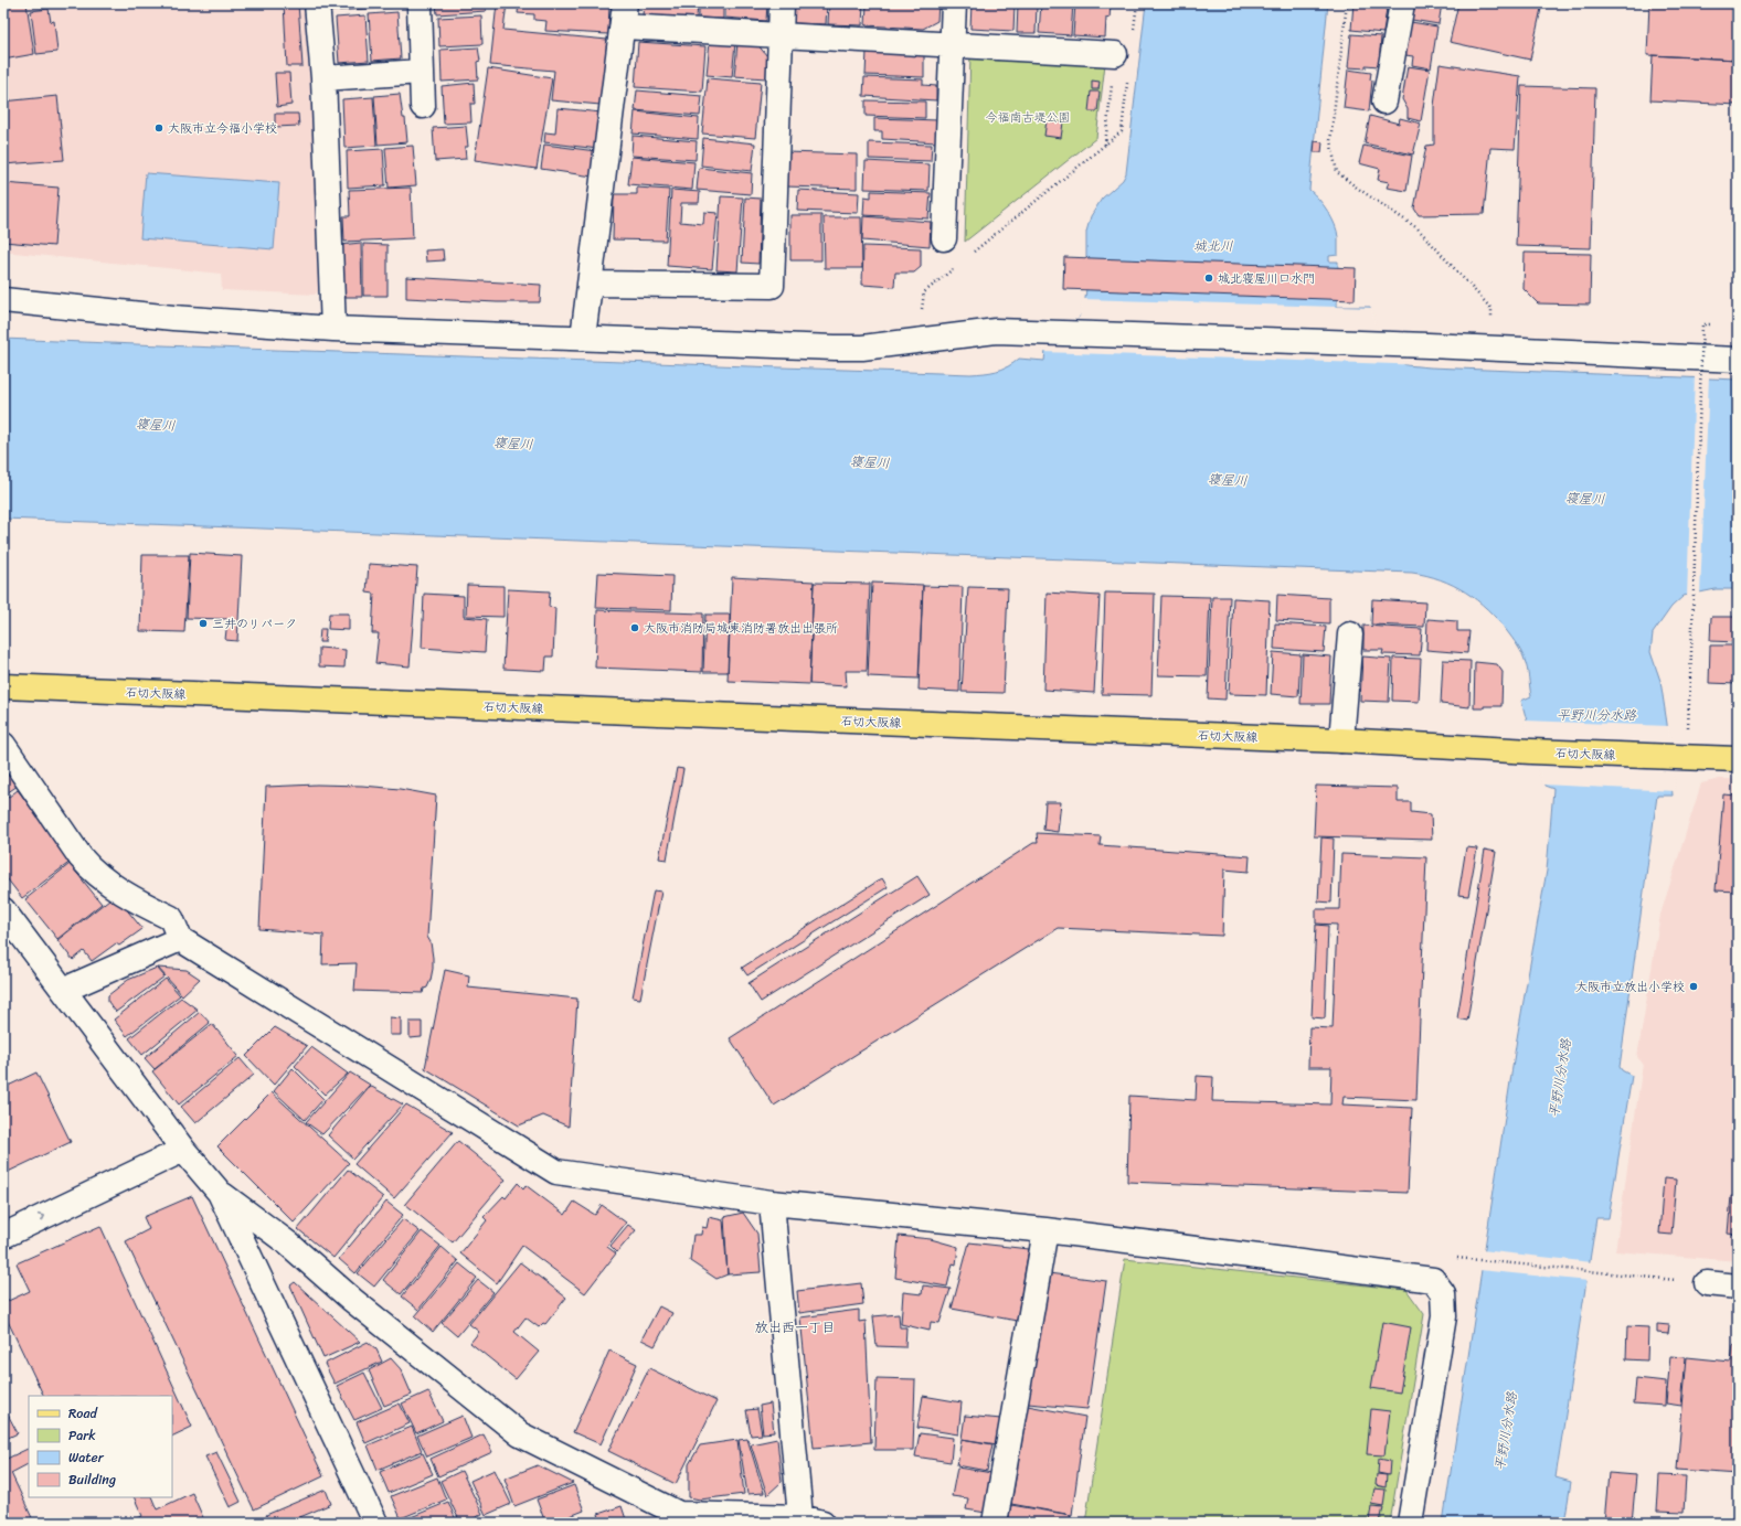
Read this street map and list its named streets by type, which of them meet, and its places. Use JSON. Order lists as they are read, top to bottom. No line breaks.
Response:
{"streets":{"main road":["石切大阪線"]},"districts":["放出西一丁目"],"water":["城北川","寝屋川","平野川分水路"],"parks":["今福南古堤公園"],"places":["大阪市立今福小学校","城北寝屋川口水門","三井のリパーク","大阪市消防局城東消防署放出出張所","大阪市立放出小学校"],"legend":["Road","Park","Water","Building"]}
